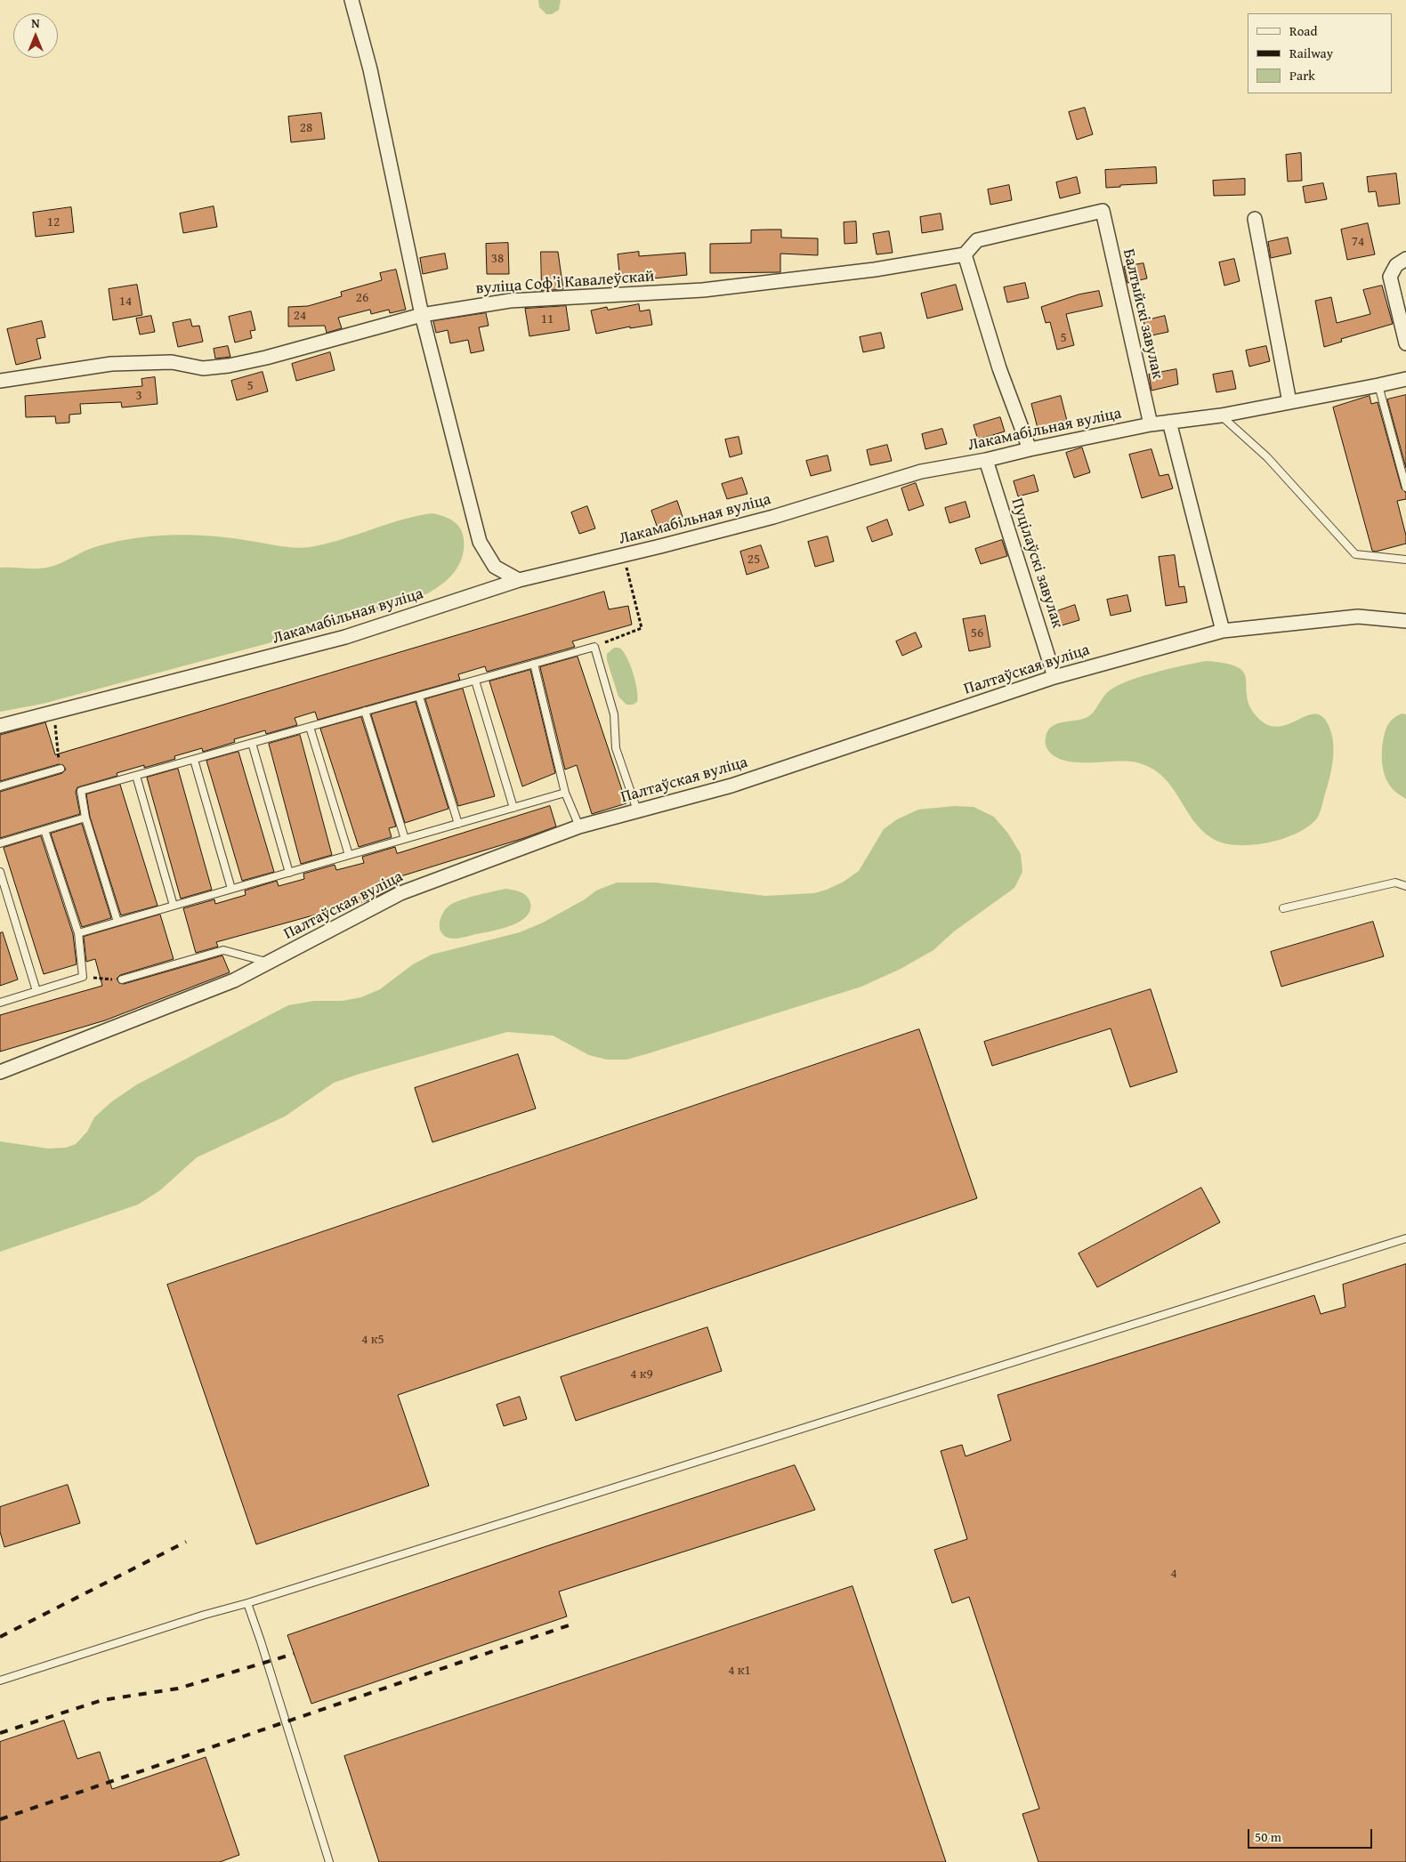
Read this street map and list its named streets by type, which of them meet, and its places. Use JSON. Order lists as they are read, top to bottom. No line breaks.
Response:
{"streets":{"street":["вуліца Софʼі Кавалеўскай","Балтыйскі завулак","Лакамабільная вуліца","Пуцілаўскі завулак","Палтаўская вуліца"]},"crossings":[["вуліца Софʼі Кавалеўскай","Балтыйскі завулак"],["Балтыйскі завулак","Лакамабільная вуліца"],["Лакамабільная вуліца","Пуцілаўскі завулак"],["Пуцілаўскі завулак","Палтаўская вуліца"]],"house_numbers":["28","12","74","38","26","14","24","11","5","5","3","25","56","4 к5","4 к9","4","4 к1"],"legend":["Road","Railway","Park"],"scale_bar":"50 m","north":"top"}
